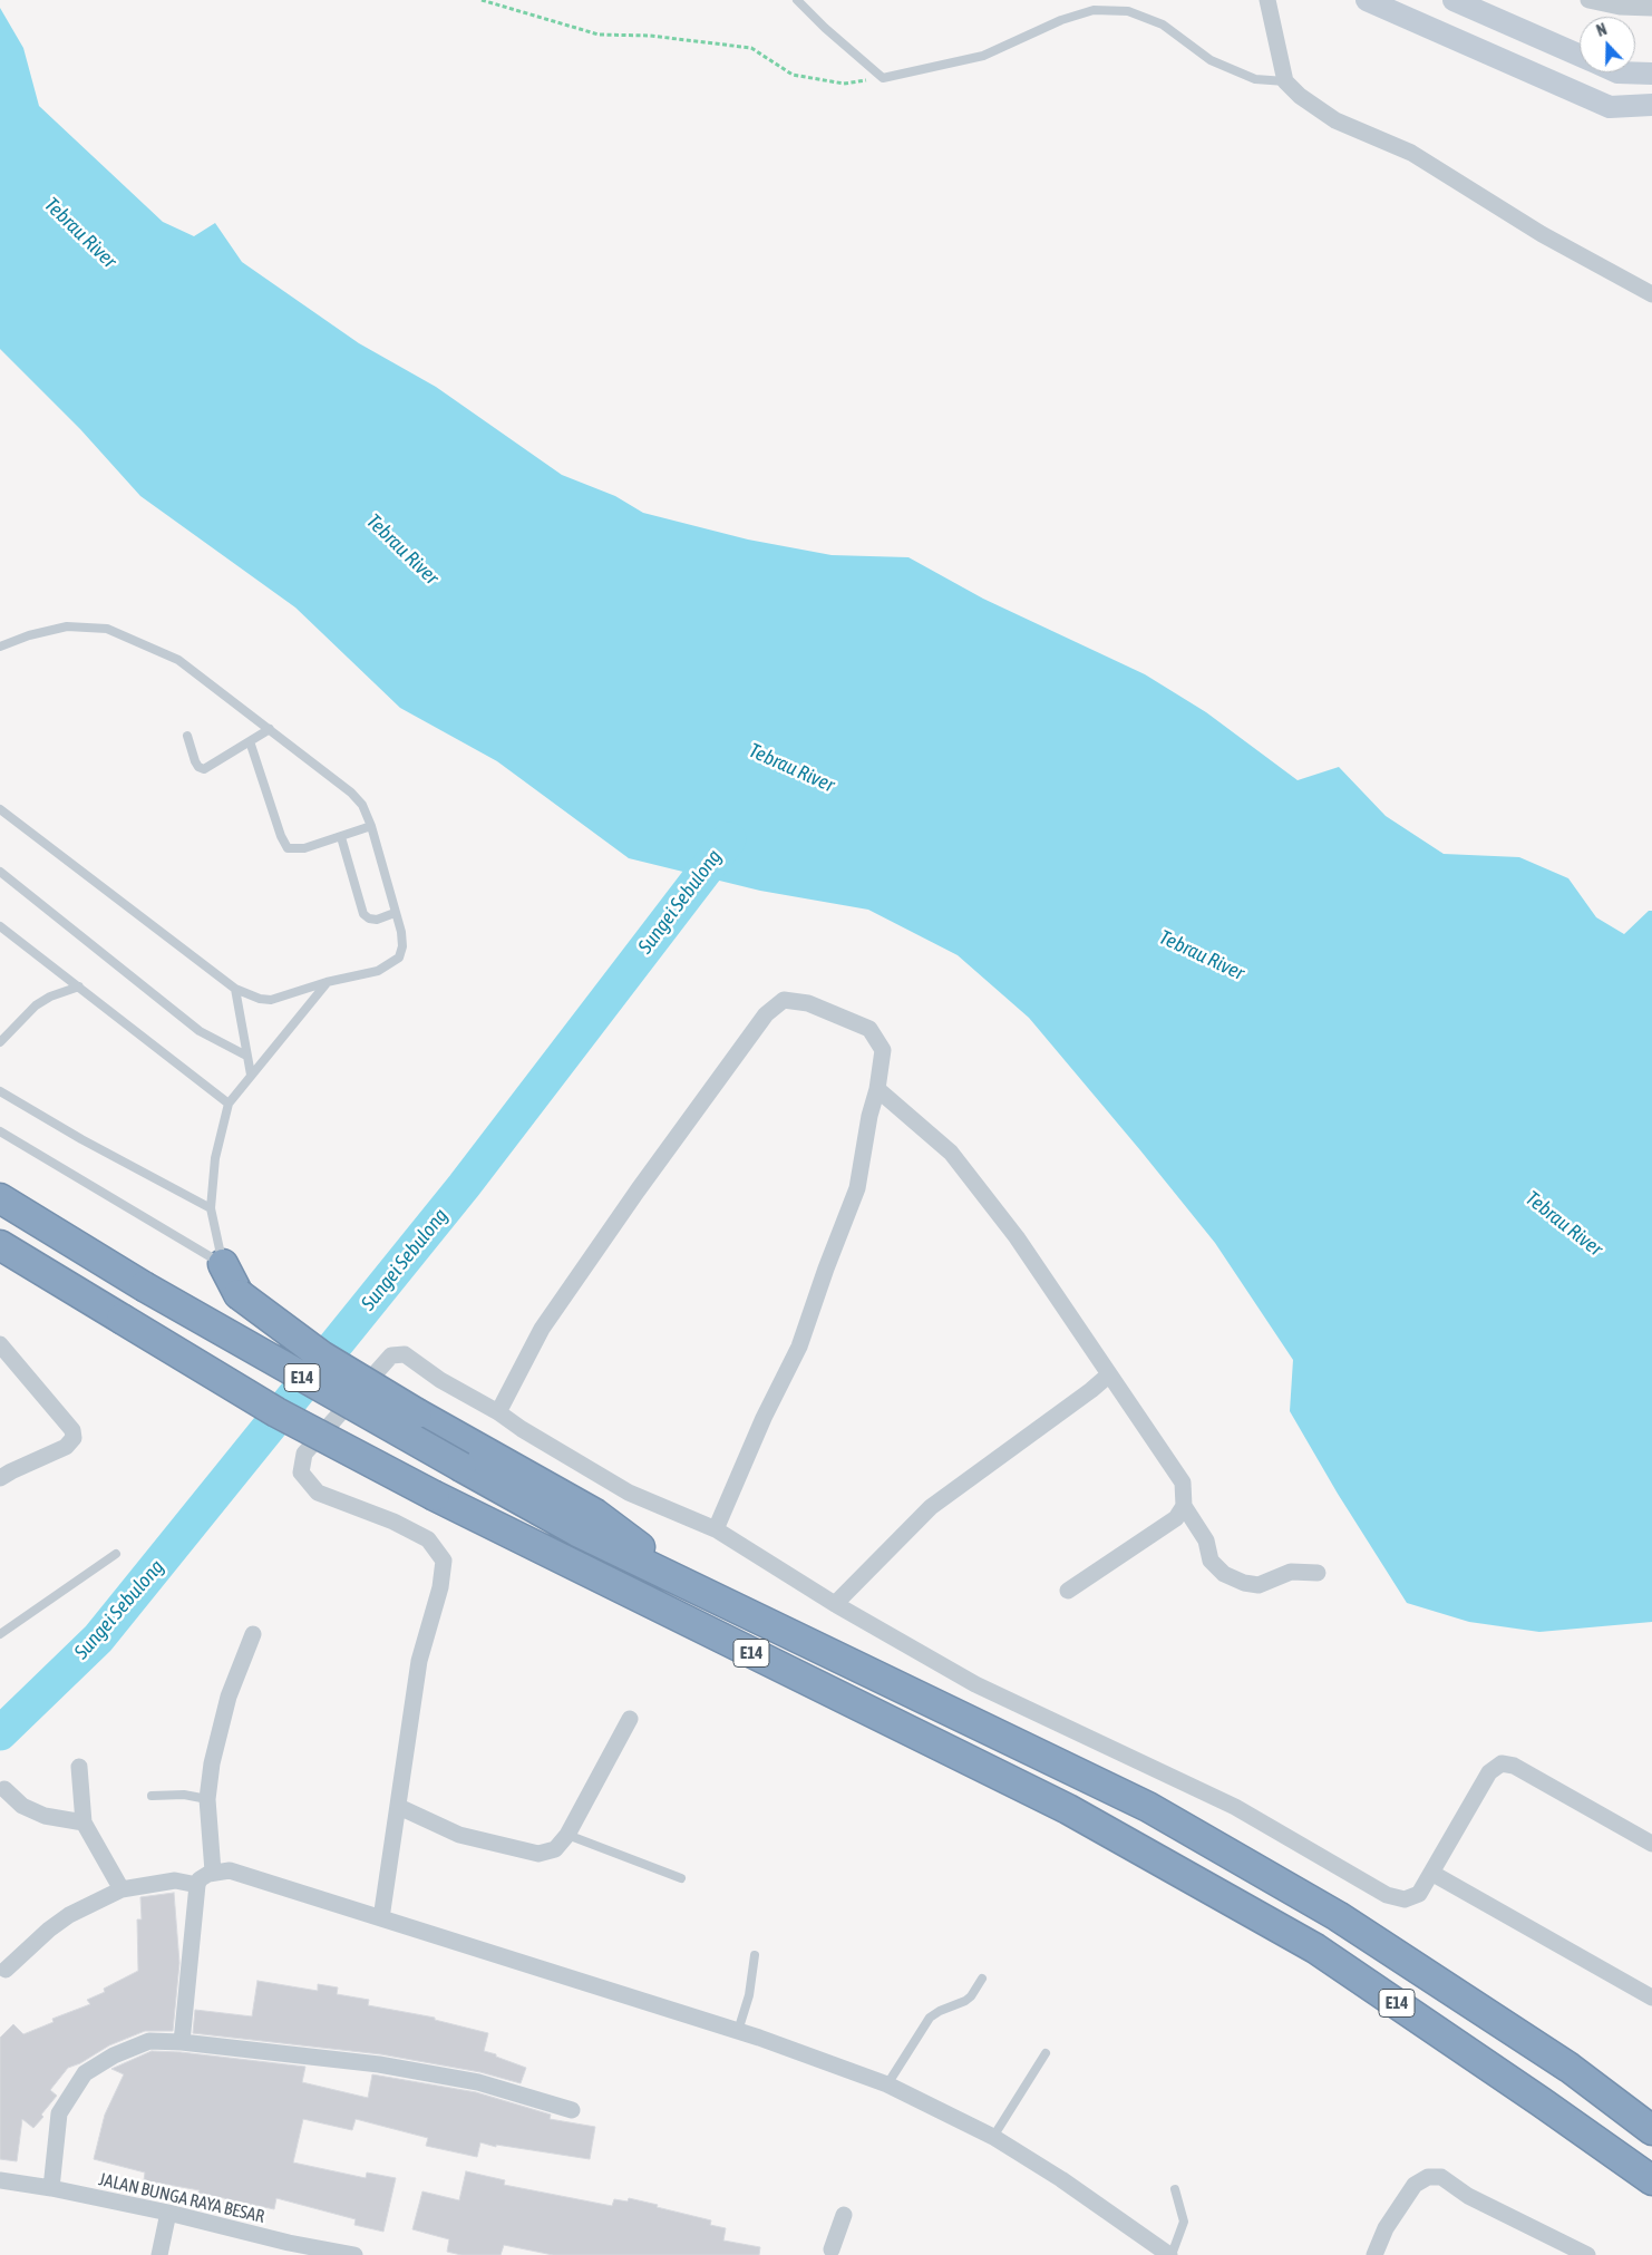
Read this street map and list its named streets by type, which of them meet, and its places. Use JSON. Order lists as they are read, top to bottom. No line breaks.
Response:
{"streets":{"highway":["E14"],"street":["JALAN BUNGA RAYA BESAR"]},"water":["Tebrau River","Sungei Sebulong"],"north":"top"}
